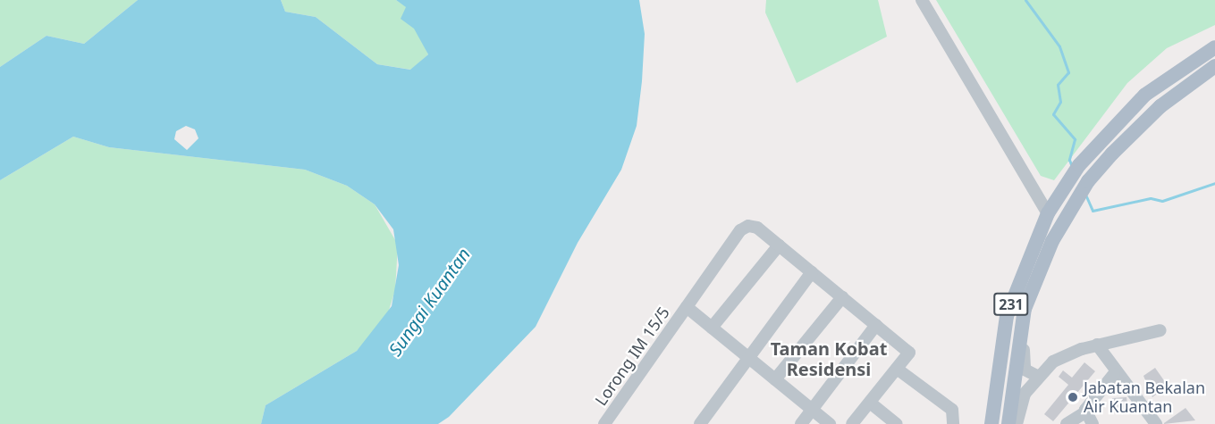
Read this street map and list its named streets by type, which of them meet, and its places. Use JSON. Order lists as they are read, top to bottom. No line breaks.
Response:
{"streets":{"main road":["231"],"street":["Lorong IM 15/5"]},"districts":["Taman Kobat Residensi"],"water":["Sungai Kuantan"],"places":["Jabatan Bekalan Air Kuantan"]}
